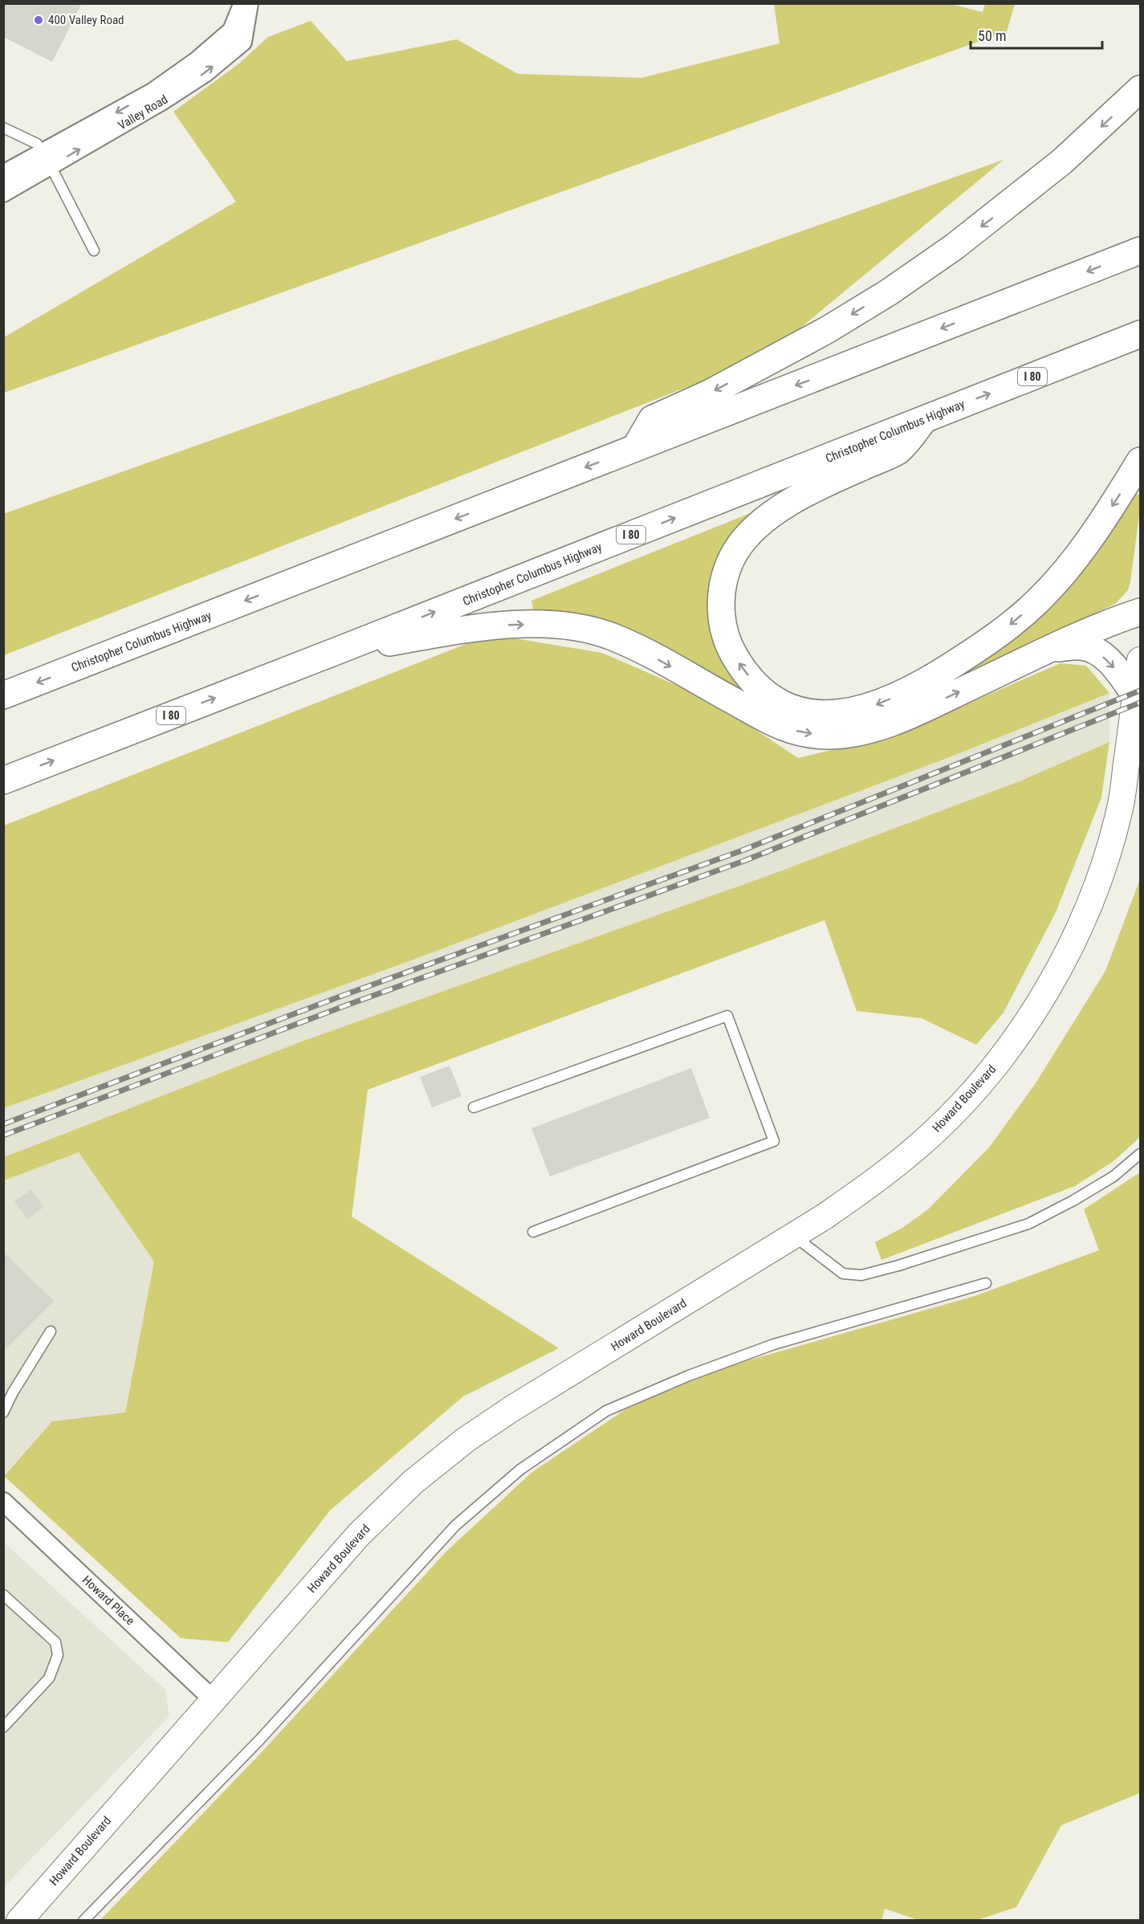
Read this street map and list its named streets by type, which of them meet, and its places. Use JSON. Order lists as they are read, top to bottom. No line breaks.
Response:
{"streets":{"highway":["I 80","Christopher Columbus Highway"],"main road":["Howard Boulevard"],"street":["Valley Road","Howard Place"]},"crossings":[["Howard Boulevard","Howard Place"]],"places":["400 Valley Road"],"scale_bar":"50 m"}
